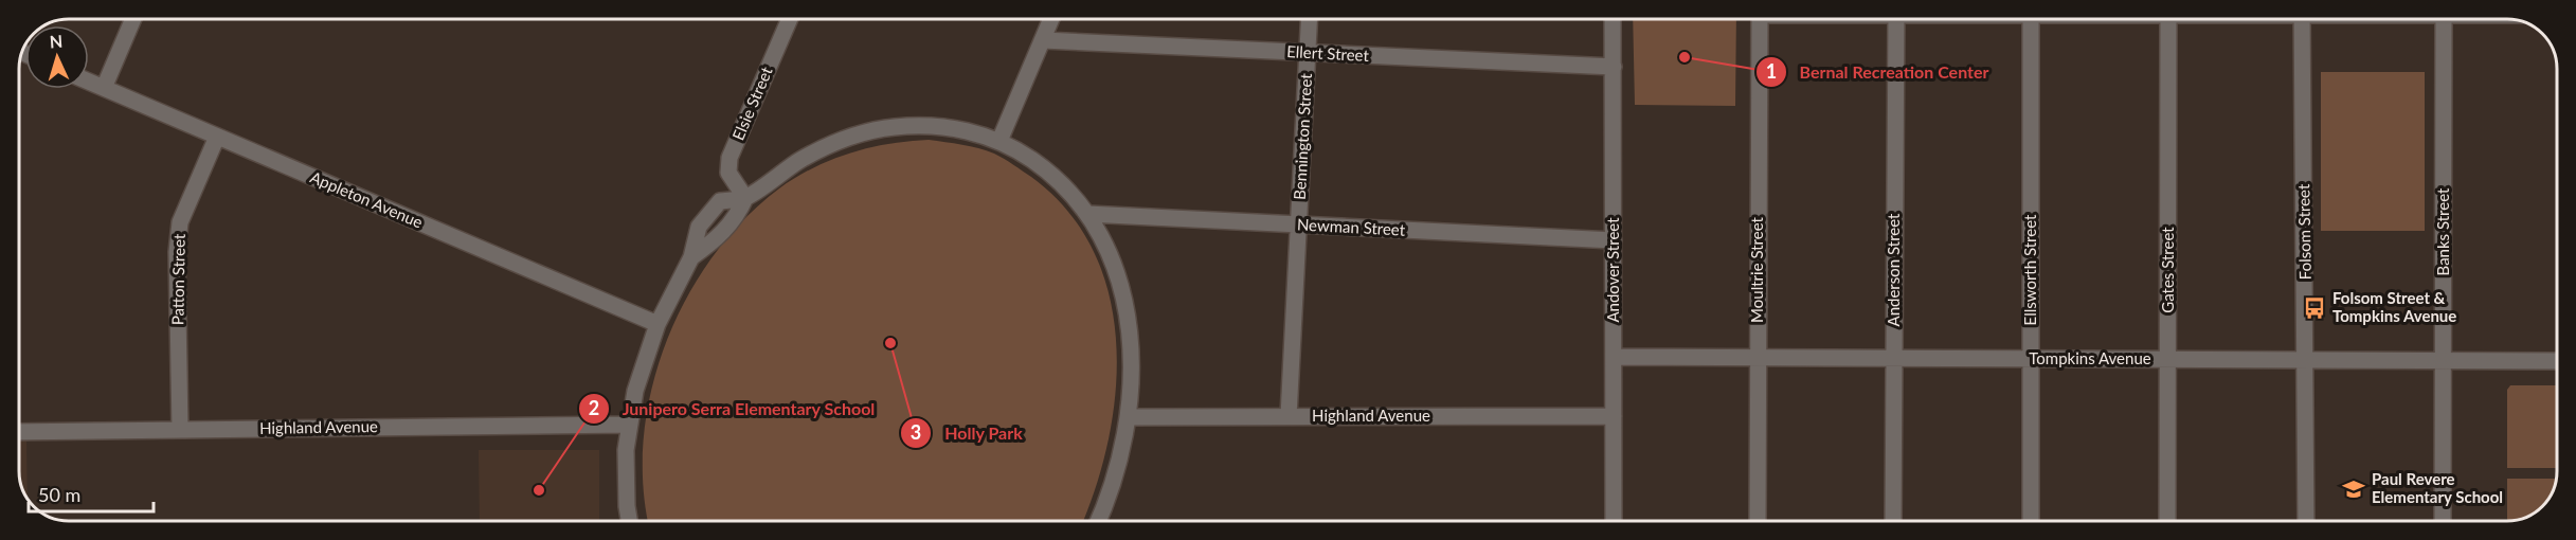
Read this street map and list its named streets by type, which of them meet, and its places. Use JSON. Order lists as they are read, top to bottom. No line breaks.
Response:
{"streets":{"street":["Ellert Street","Elsie Street","Bennington Street","Appleton Avenue","Newman Street","Folsom Street","Banks Street","Andover Street","Moultrie Street","Anderson Street","Ellsworth Street","Gates Street","Patton Street","Tompkins Avenue","Highland Avenue"]},"crossings":[["Ellert Street","Bennington Street"],["Ellert Street","Andover Street"],["Bennington Street","Newman Street"],["Bennington Street","Highland Avenue"],["Appleton Avenue","Patton Street"],["Newman Street","Andover Street"],["Folsom Street","Tompkins Avenue"],["Banks Street","Tompkins Avenue"],["Andover Street","Tompkins Avenue"],["Andover Street","Highland Avenue"],["Moultrie Street","Tompkins Avenue"],["Anderson Street","Tompkins Avenue"],["Ellsworth Street","Tompkins Avenue"],["Gates Street","Tompkins Avenue"],["Patton Street","Highland Avenue"]],"places":{"other":["Bernal Recreation Center","Holly Park","Junipero Serra Elementary School"],"bus stop":["Folsom Street & Tompkins Avenue"],"school or university":["Paul Revere Elementary School"]},"scale_bar":"50 m","north":"top"}
